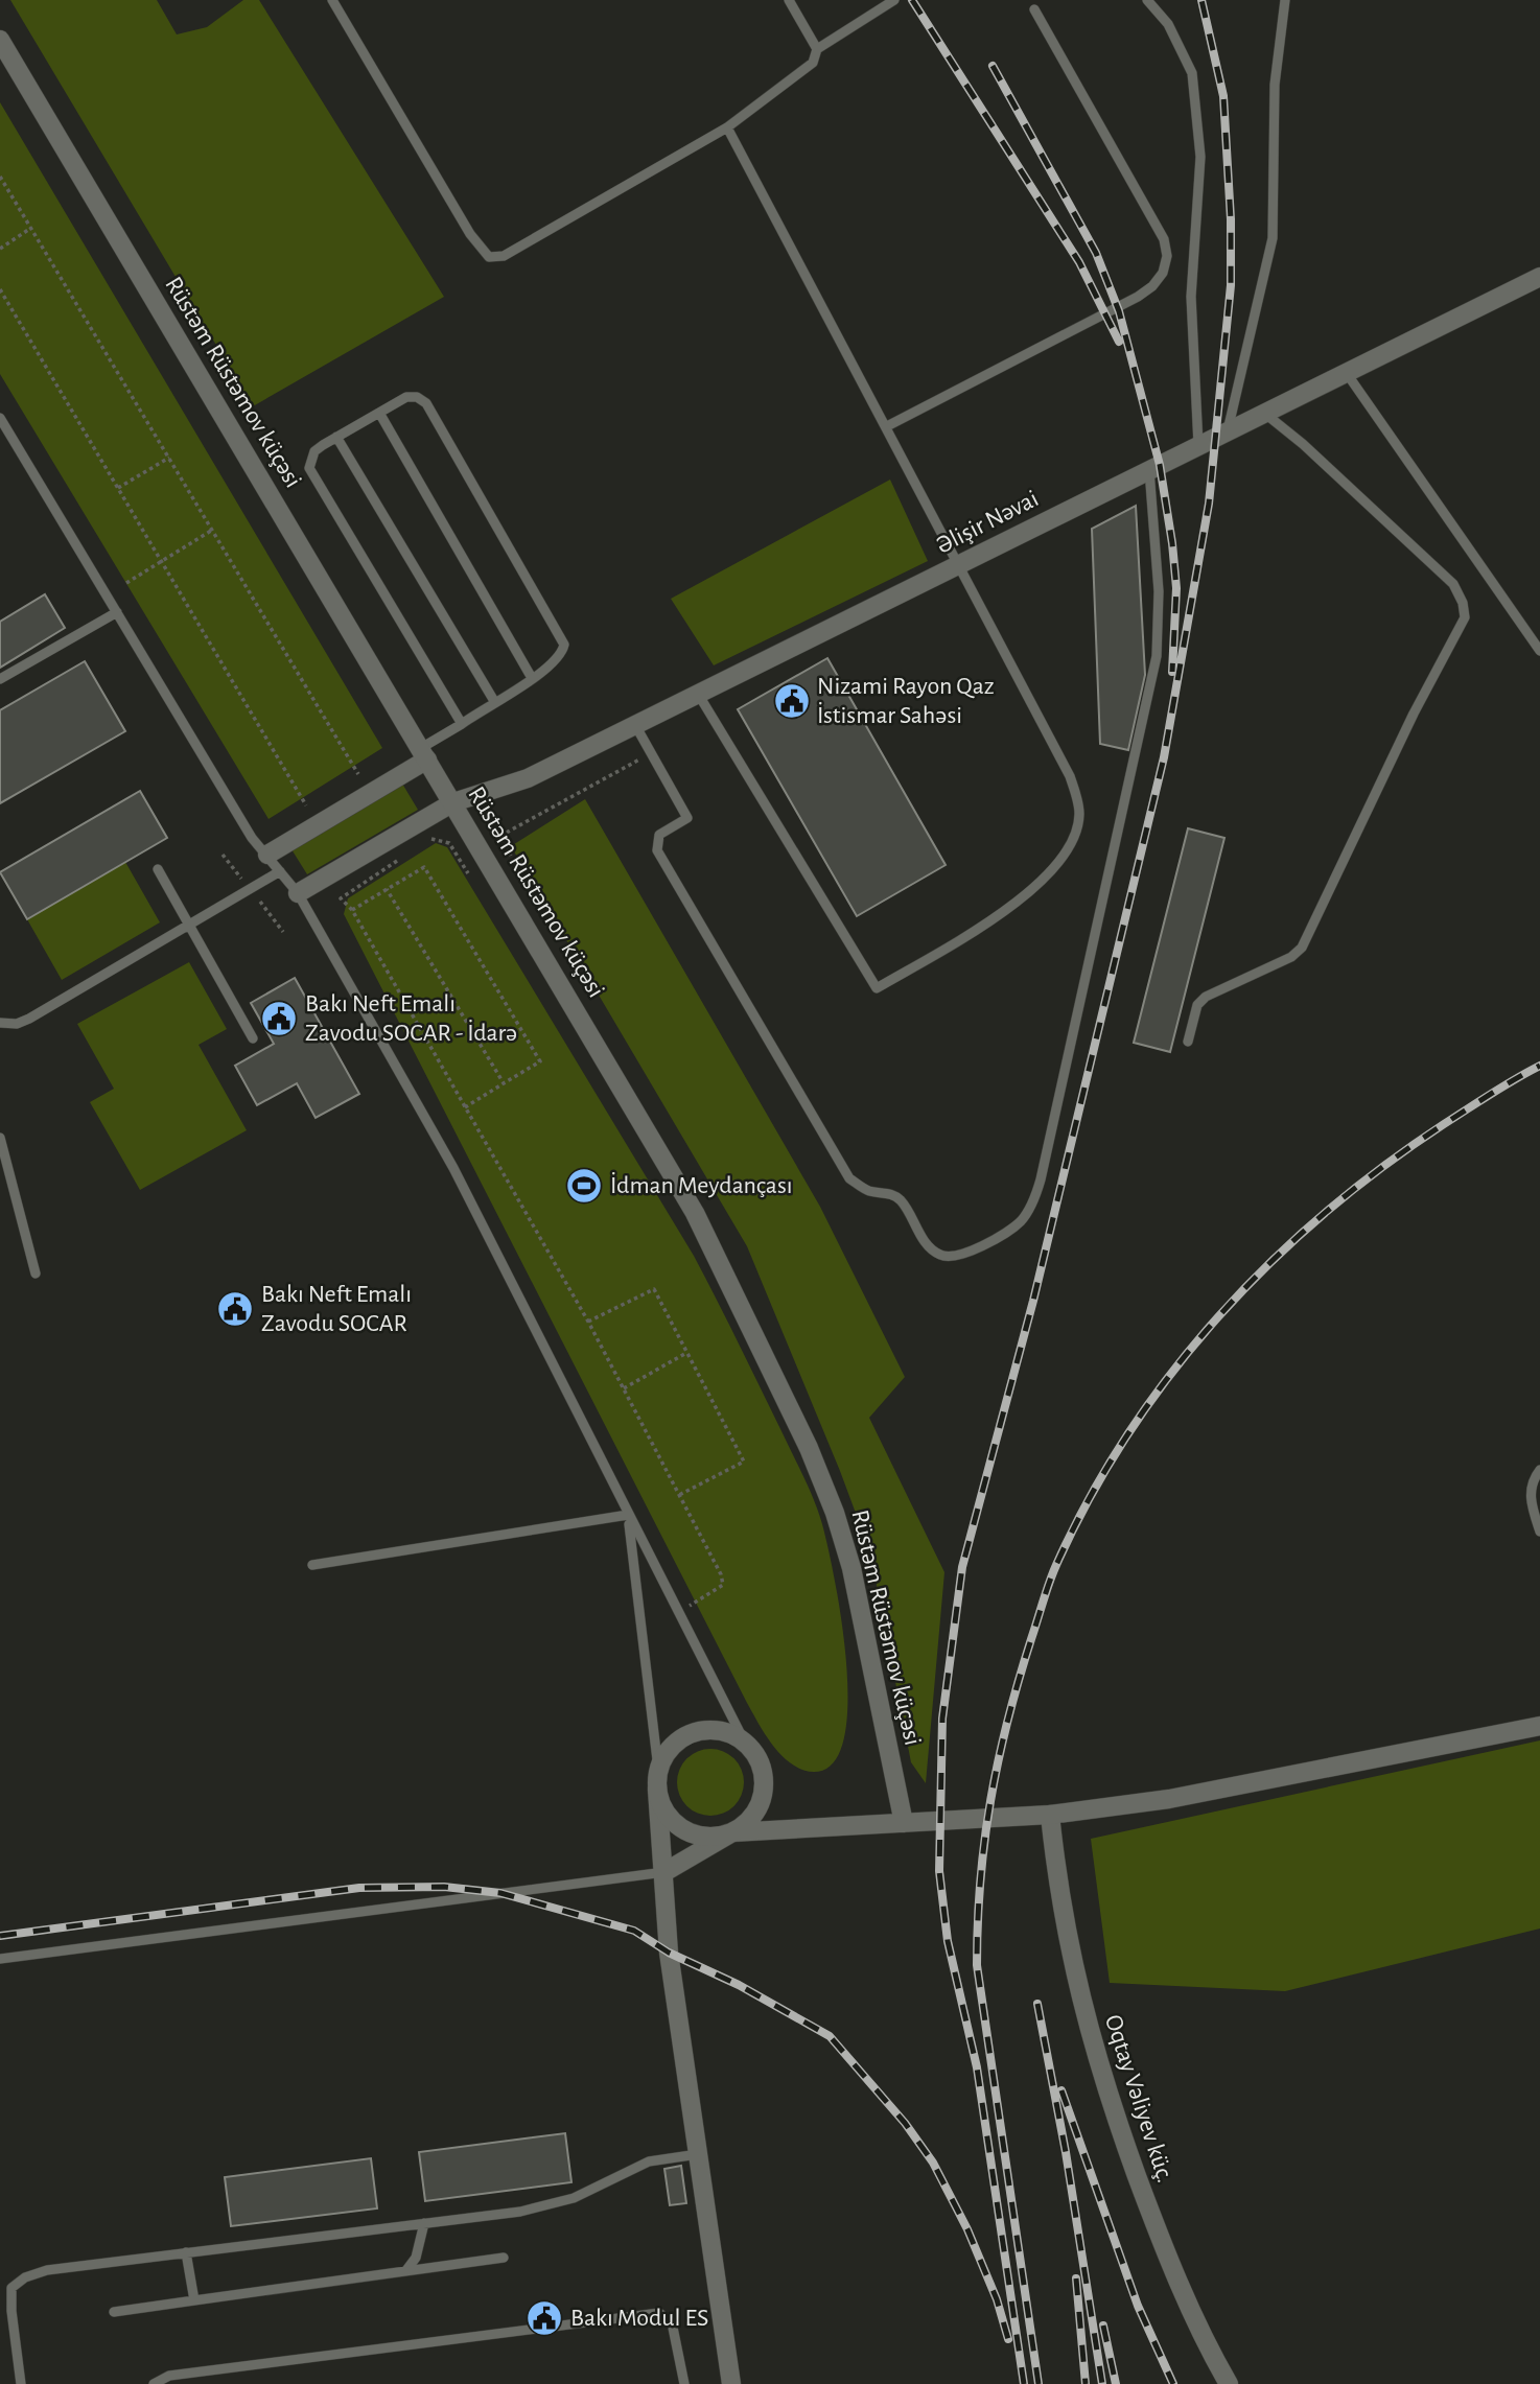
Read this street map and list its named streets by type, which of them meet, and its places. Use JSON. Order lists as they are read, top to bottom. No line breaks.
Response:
{"streets":{"street":["Rüstəm Rüstəmov küçəsi","Əlişir Nəvai","Oqtay Vəliyev küç."]},"crossings":[["Rüstəm Rüstəmov küçəsi","Əlişir Nəvai"]],"places":{"public building":["Nizami Rayon Qaz İstismar Sahəsi","Bakı Neft Emalı Zavodu SOCAR - İdarə","Bakı Neft Emalı Zavodu SOCAR","Bakı Modul ES"],"sports":["İdman Meydançası"]}}
